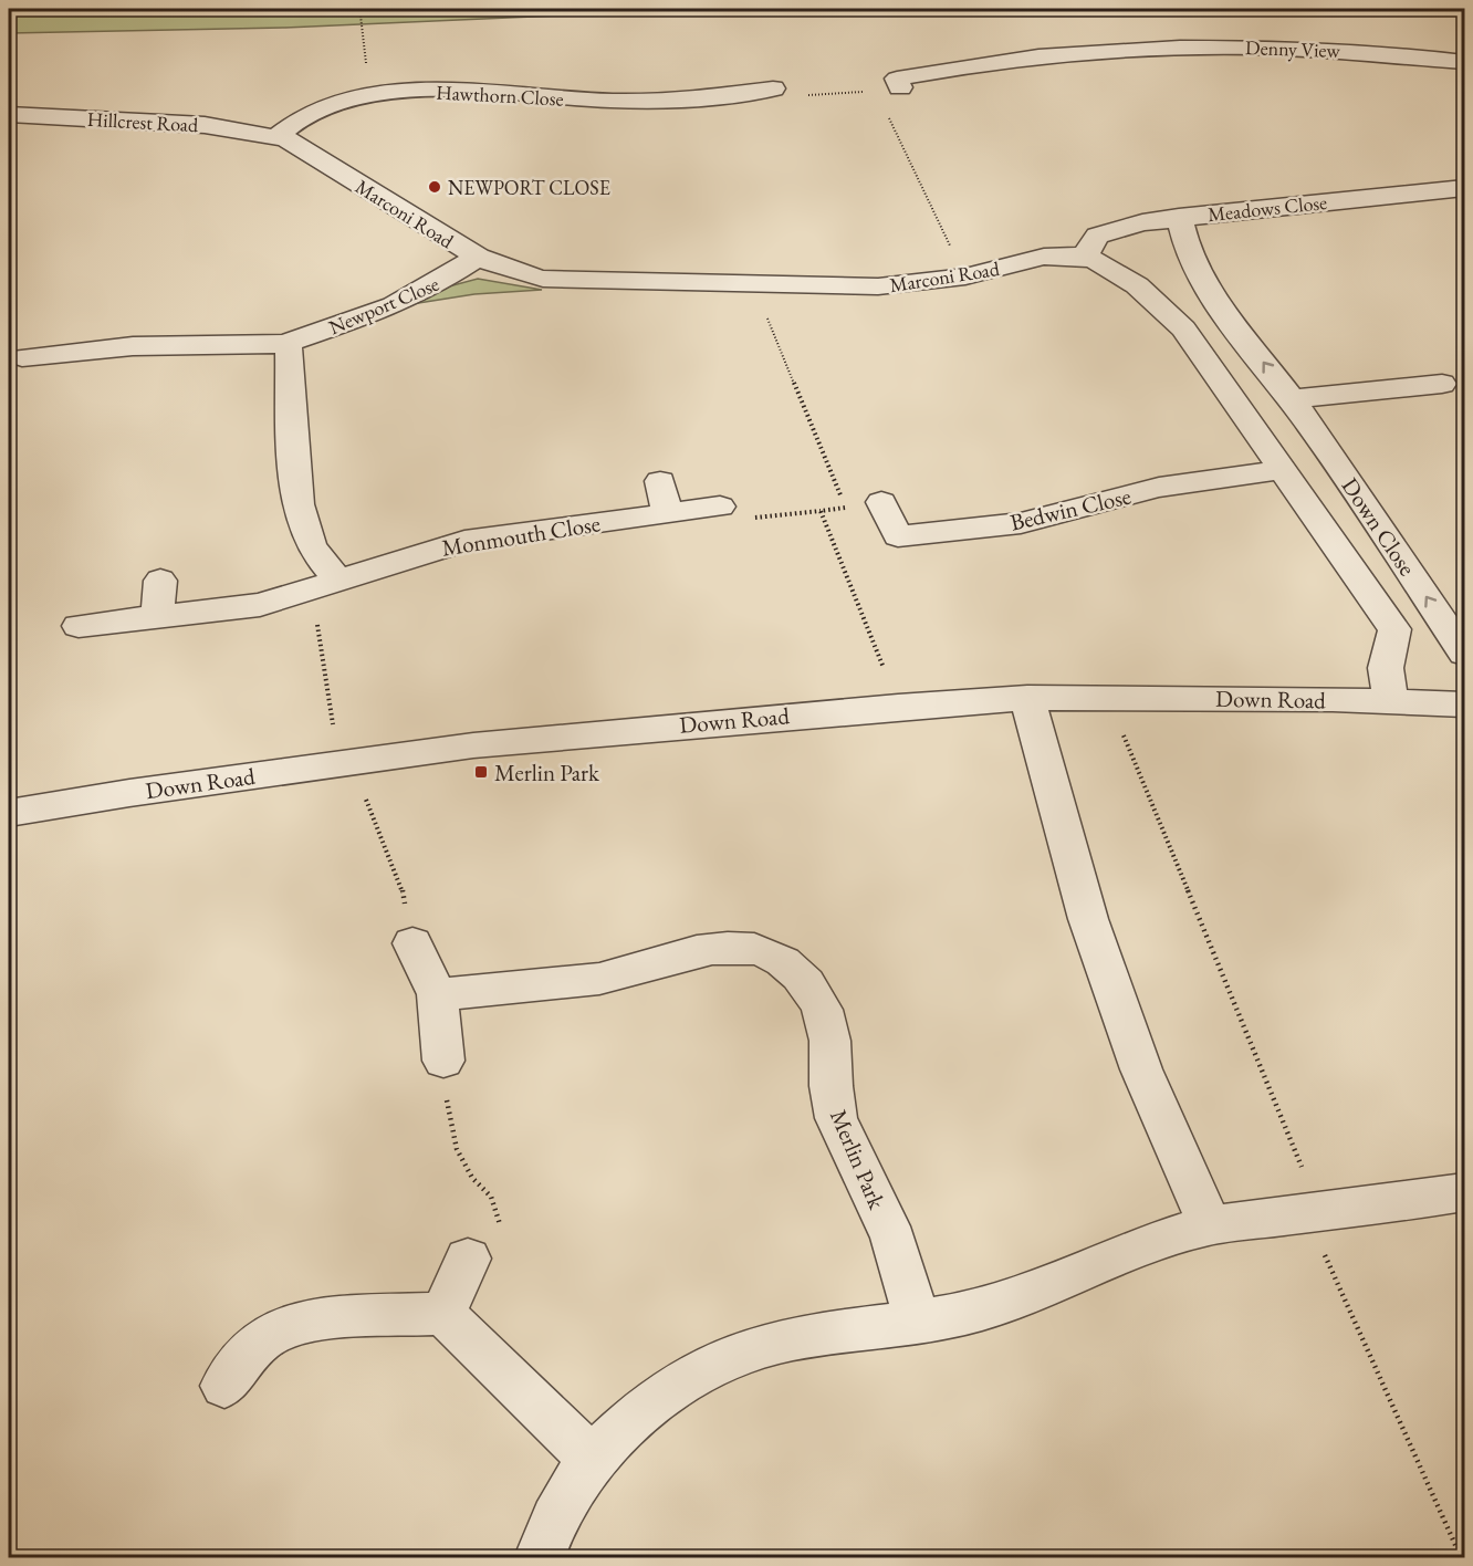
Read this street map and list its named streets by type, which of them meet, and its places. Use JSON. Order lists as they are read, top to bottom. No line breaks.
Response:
{"streets":{"street":["Denny View","Hawthorn Close","Hillcrest Road","Meadows Close","Marconi Road","Newport Close","Bedwin Close","Down Close","Monmouth Close","Down Road","Merlin Park"]},"crossings":[["Hawthorn Close","Hillcrest Road"],["Hawthorn Close","Marconi Road"],["Hillcrest Road","Marconi Road"],["Meadows Close","Marconi Road"],["Meadows Close","Down Close"],["Marconi Road","Newport Close"],["Marconi Road","Bedwin Close"],["Marconi Road","Down Road"]],"one_way":["Down Close"],"places":{"other":["NEWPORT CLOSE"],"transit":["Merlin Park"]}}
